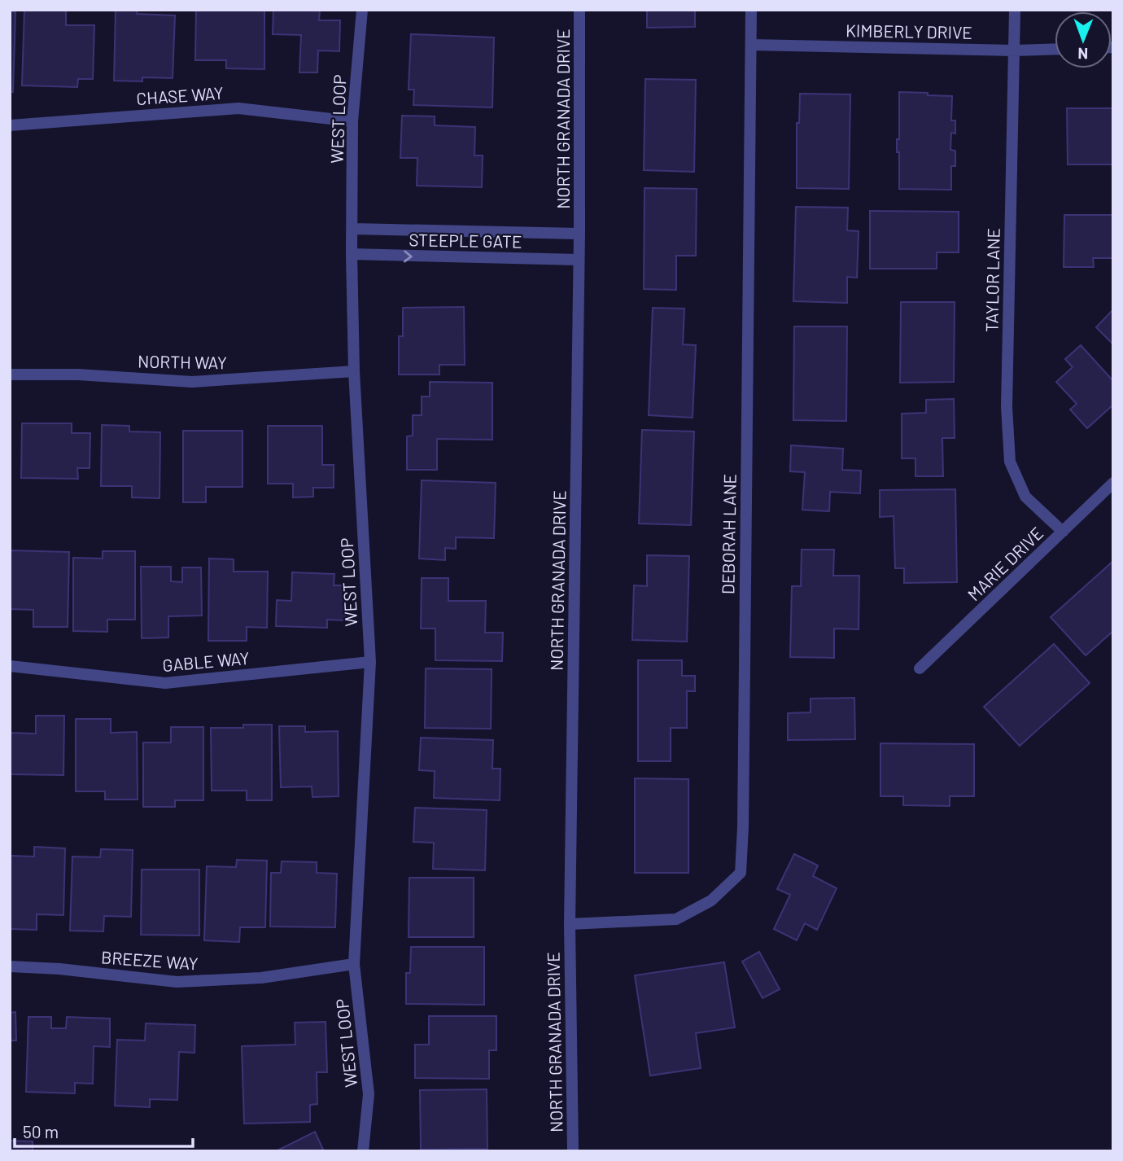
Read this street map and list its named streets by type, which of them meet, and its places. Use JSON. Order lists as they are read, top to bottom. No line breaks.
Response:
{"streets":{"street":["KIMBERLY DRIVE","CHASE WAY","WEST LOOP","NORTH GRANADA DRIVE","STEEPLE GATE","TAYLOR LANE","NORTH WAY","DEBORAH LANE","MARIE DRIVE","GABLE WAY","BREEZE WAY"]},"crossings":[["KIMBERLY DRIVE","TAYLOR LANE"],["KIMBERLY DRIVE","DEBORAH LANE"],["CHASE WAY","WEST LOOP"],["WEST LOOP","STEEPLE GATE"],["WEST LOOP","NORTH WAY"],["WEST LOOP","GABLE WAY"],["WEST LOOP","BREEZE WAY"],["NORTH GRANADA DRIVE","STEEPLE GATE"],["NORTH GRANADA DRIVE","DEBORAH LANE"],["TAYLOR LANE","MARIE DRIVE"]],"scale_bar":"50 m","north":"bottom"}
